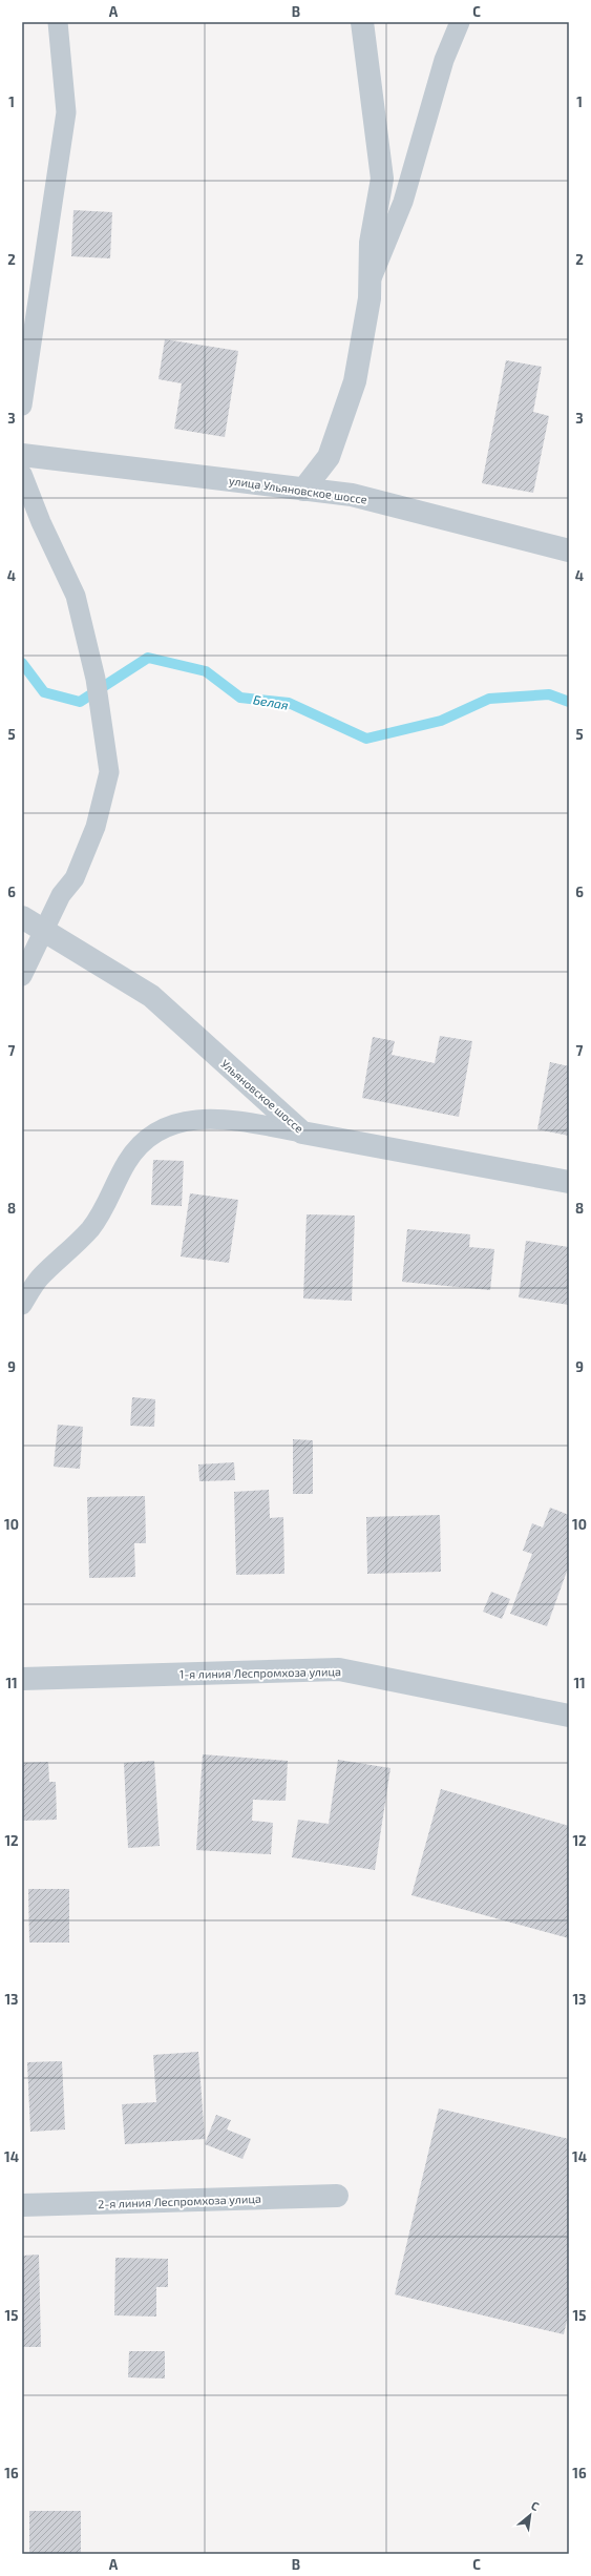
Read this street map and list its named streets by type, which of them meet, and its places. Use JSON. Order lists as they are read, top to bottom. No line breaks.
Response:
{"streets":{"street":["улица Ульяновское шоссе","Ульяновское шоссе","1-я линия Леспромхоза улица","2-я линия Леспромхоза улица"]},"water":["Белая"],"north":"top right","grid":{"columns":["A","B","C"],"rows":["1","2","3","4","5","6","7","8","9","10","11","12","13","14","15","16"]}}
